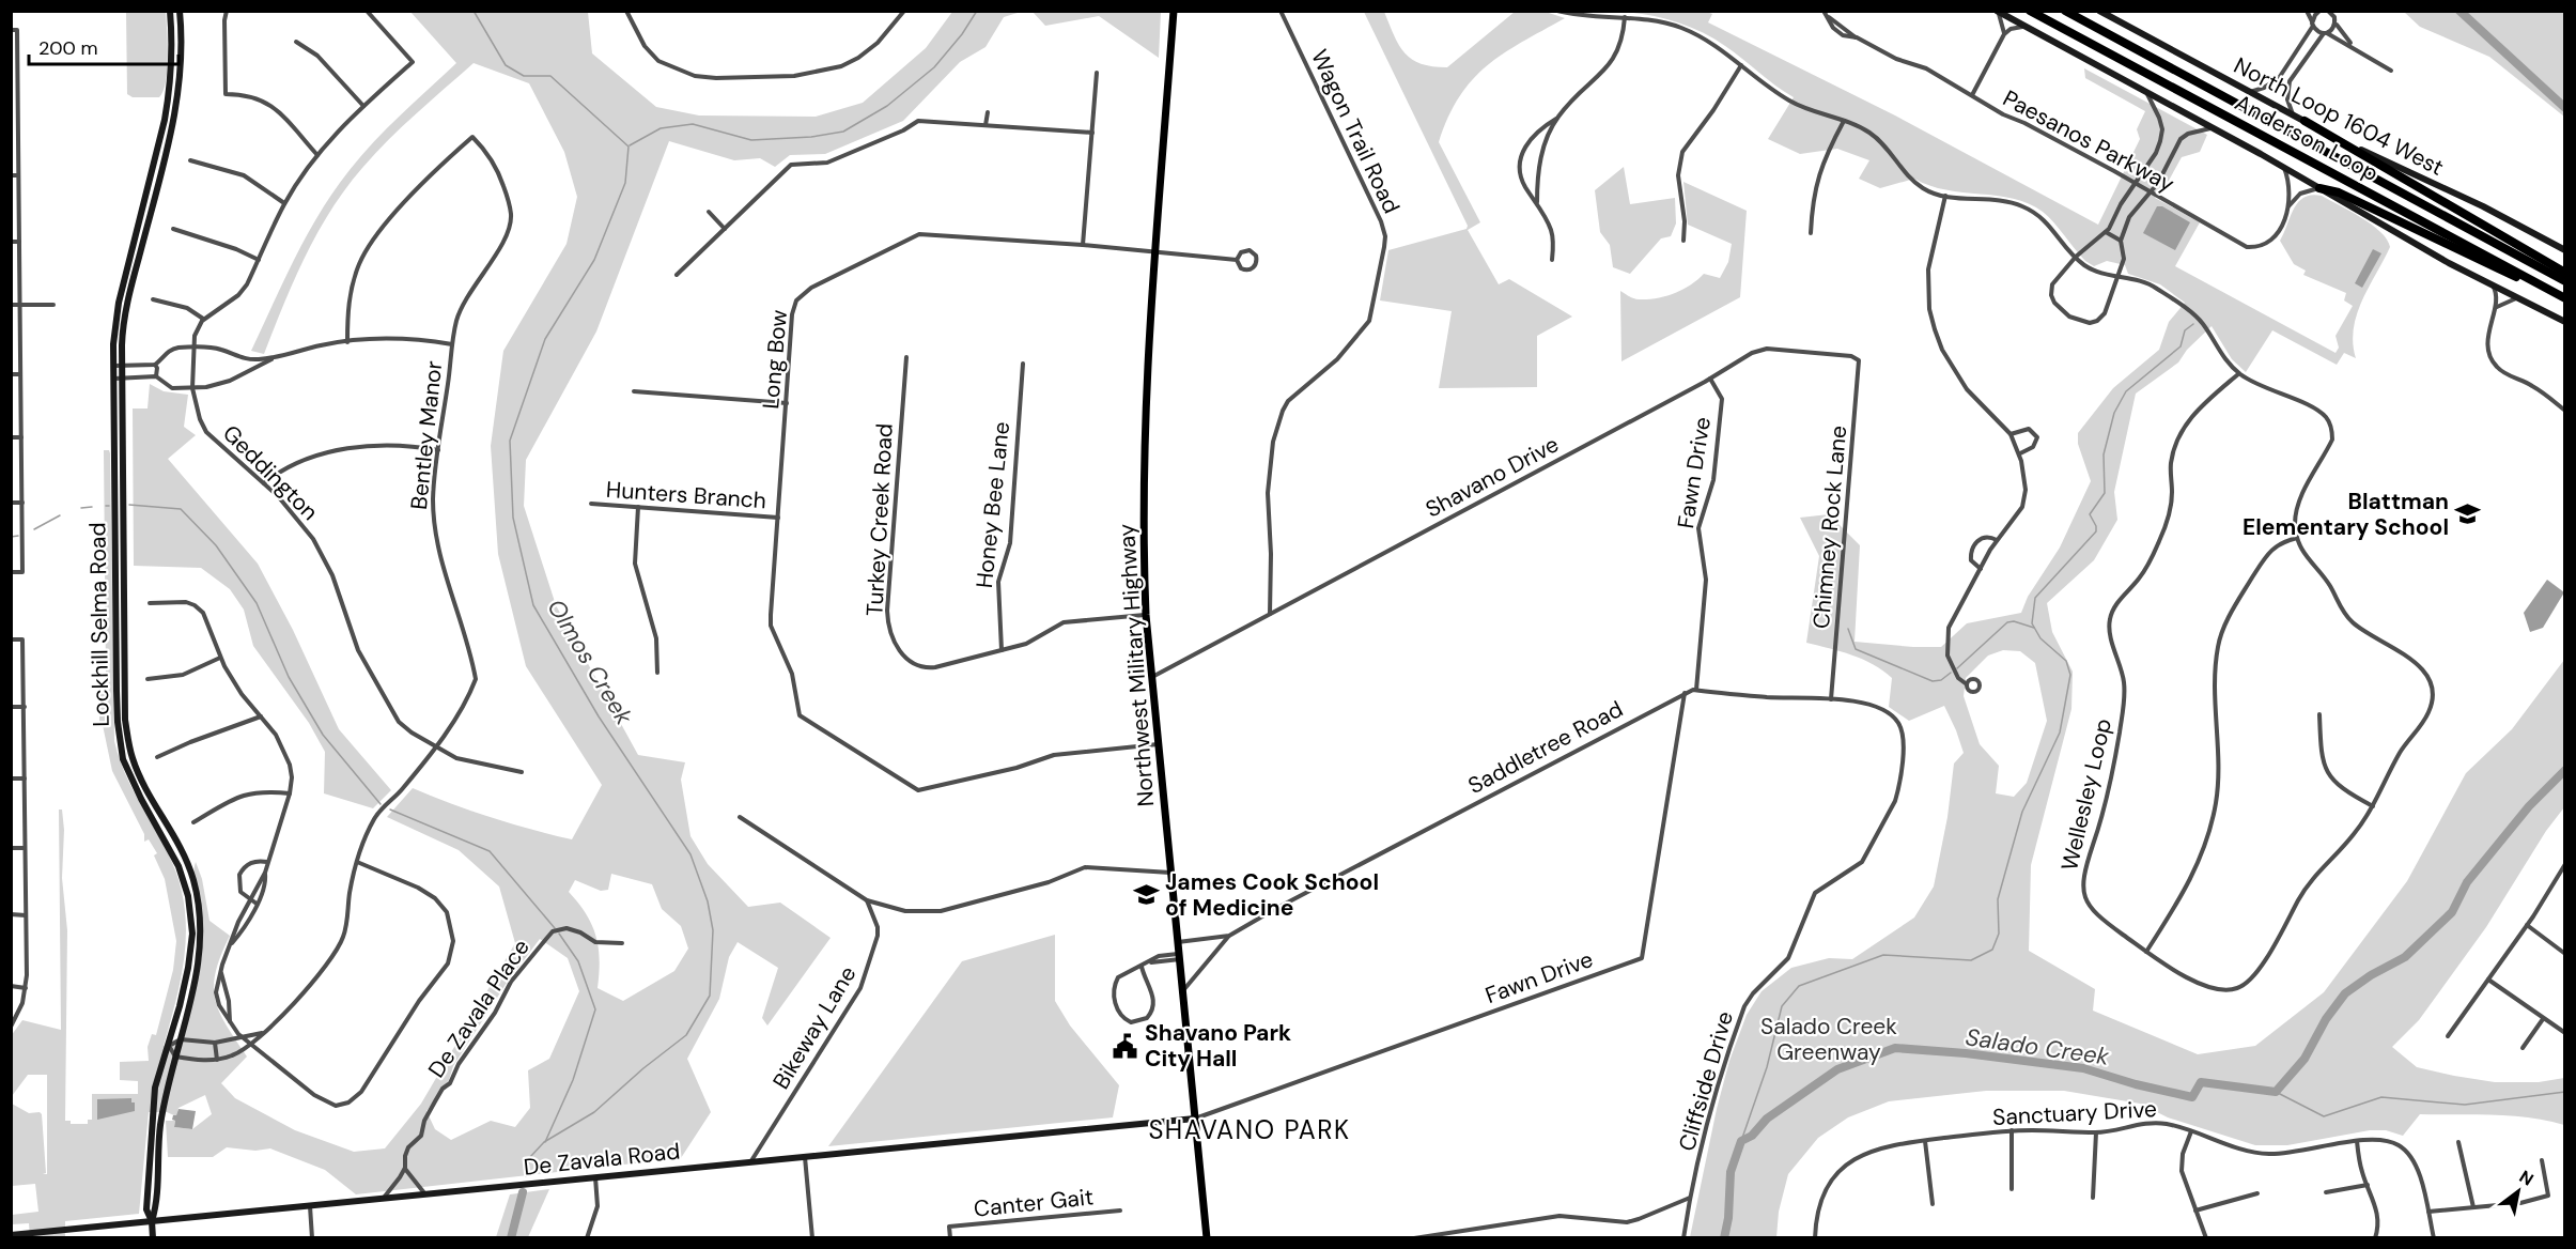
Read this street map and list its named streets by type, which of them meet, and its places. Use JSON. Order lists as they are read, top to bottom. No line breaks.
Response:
{"streets":{"highway":["Anderson Loop"],"main road":["North Loop 1604 West","Lockhill Selma Road","Northwest Military Highway","De Zavala Road"],"street":["Wagon Trail Road","Paesanos Parkway","Long Bow","Bentley Manor","Geddington","Fawn Drive","Shavano Drive","Hunters Branch","Honey Bee Lane","Turkey Creek Road","Chimney Rock Lane","Saddletree Road","Wellesley Loop","De Zavala Place","Bikeway Lane","Cliffside Drive","Sanctuary Drive","Canter Gait"]},"crossings":[["Wagon Trail Road","Shavano Drive"],["Long Bow","Hunters Branch"],["Long Bow","Northwest Military Highway"],["Bentley Manor","Geddington"],["Bentley Manor","Lockhill Selma Road"],["Fawn Drive","Shavano Drive"],["Fawn Drive","Northwest Military Highway"],["Fawn Drive","Saddletree Road"],["Fawn Drive","De Zavala Road"],["Shavano Drive","Chimney Rock Lane"],["Shavano Drive","Northwest Military Highway"],["Honey Bee Lane","Turkey Creek Road"],["Turkey Creek Road","Northwest Military Highway"],["Chimney Rock Lane","Saddletree Road"],["Lockhill Selma Road","De Zavala Road"],["Northwest Military Highway","Saddletree Road"],["Northwest Military Highway","De Zavala Road"],["Saddletree Road","Cliffside Drive"],["De Zavala Place","De Zavala Road"],["Bikeway Lane","De Zavala Road"]],"districts":["SHAVANO PARK"],"water":["Olmos Creek","Salado Creek"],"parks":["Salado Creek Greenway"],"places":{"school or university":["Blattman Elementary School","James Cook School of Medicine"],"public building":["Shavano Park City Hall"]},"scale_bar":"200 m","north":"top right"}
